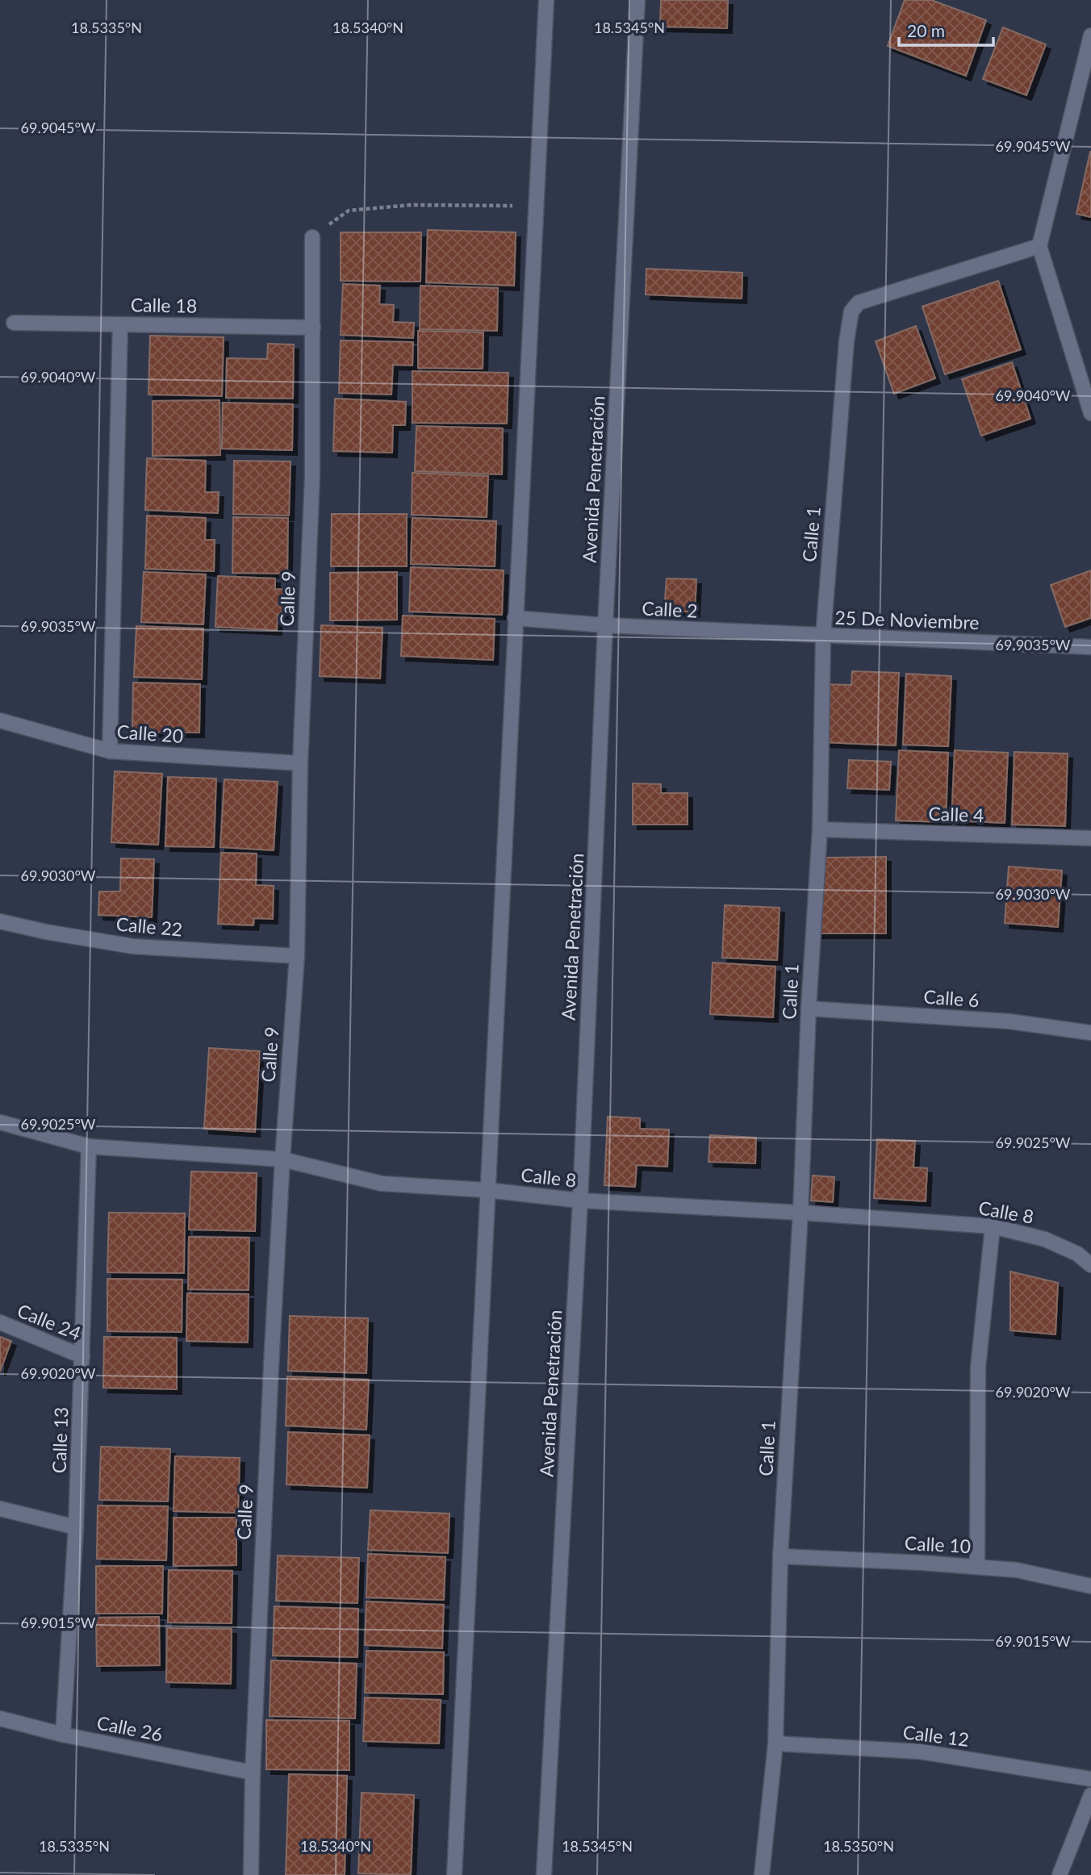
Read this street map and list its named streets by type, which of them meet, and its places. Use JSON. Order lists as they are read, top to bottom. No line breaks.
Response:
{"streets":{"street":["Calle 18","Avenida Penetración","Calle 1","Calle 9","Calle 2","25 De Noviembre","Calle 20","Calle 4","Calle 22","Calle 6","Calle 8","Calle 24","Calle 13","Calle 10","Calle 26","Calle 12"]},"crossings":[["Calle 18","Calle 9"],["Avenida Penetración","Calle 2"],["Avenida Penetración","Calle 8"],["Calle 1","Calle 2"],["Calle 1","25 De Noviembre"],["Calle 1","Calle 4"],["Calle 1","Calle 6"],["Calle 1","Calle 8"],["Calle 1","Calle 10"],["Calle 1","Calle 12"],["Calle 9","Calle 20"],["Calle 9","Calle 22"],["Calle 9","Calle 8"],["Calle 9","Calle 26"],["Calle 2","25 De Noviembre"],["Calle 8","Calle 13"],["Calle 24","Calle 13"],["Calle 13","Calle 26"]],"scale_bar":"20 m","coordinates":["18.5335°N","18.5340°N","18.5345°N","69.9045°W","69.9040°W","69.9035°W","69.9030°W","69.9025°W","69.9020°W","69.9015°W","18.5350°N"]}
